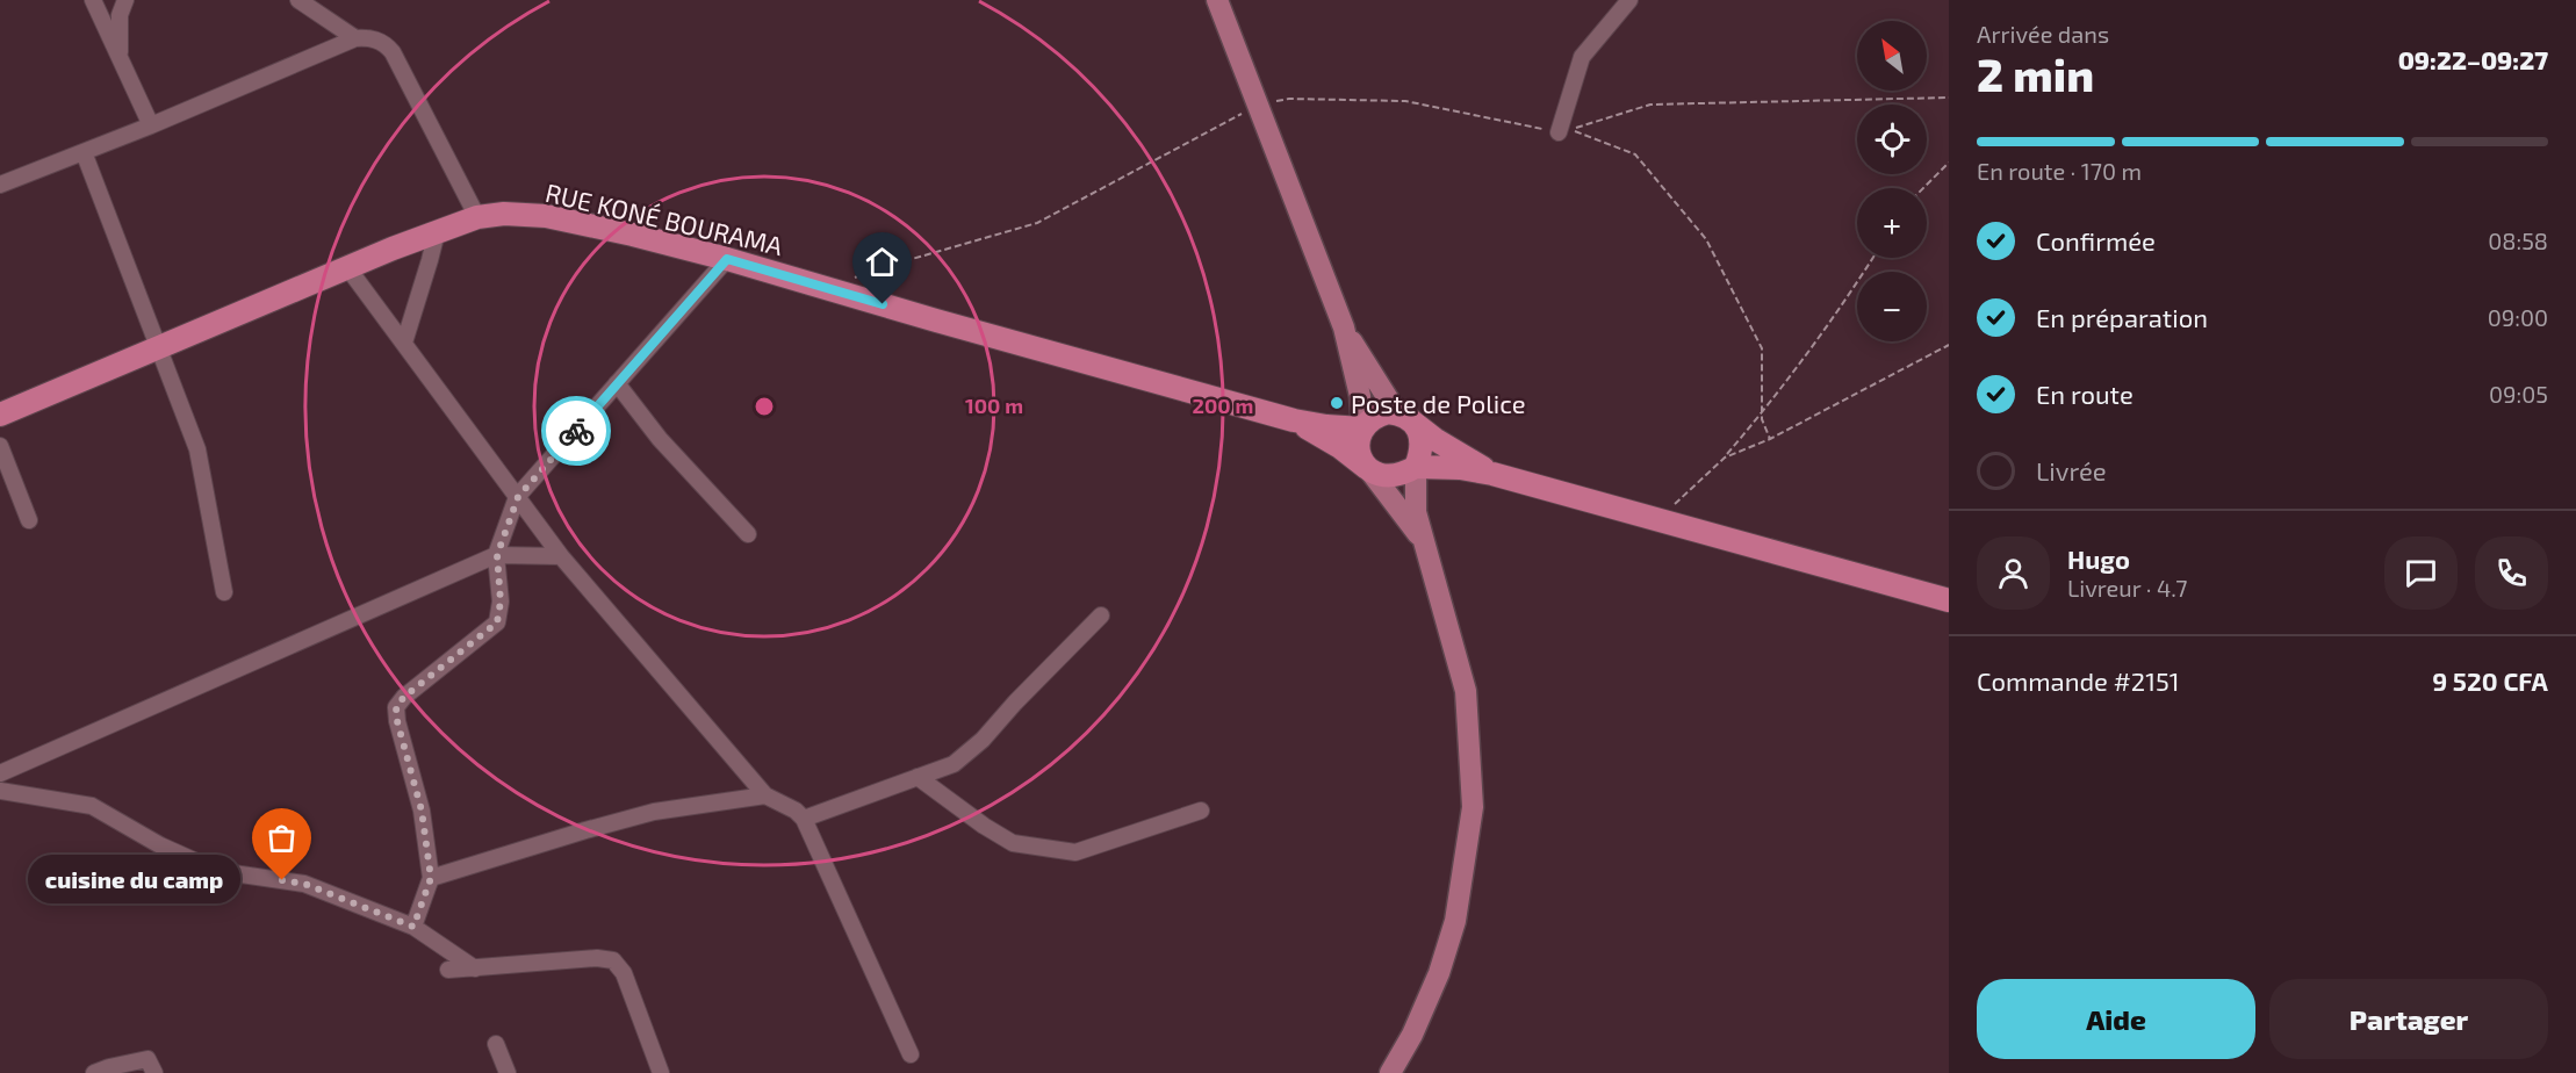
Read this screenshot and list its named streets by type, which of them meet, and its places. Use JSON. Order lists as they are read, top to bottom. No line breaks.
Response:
{"streets":{"highway":["RUE KONÉ BOURAMA"]},"places":["Poste de Police","cuisine du camp"],"north":"top left","page":{"heading":["2 min","Arrivée dans","09:22–09:27"],"panel":["Hugo","Livreur · 4.7","Commande #2151","9 520 CFA"],"map_buttons":["+","−"],"bar":"En route · 170 m","list":[["Confirmée","08:58"],["En préparation","09:00"],["En route","09:05"],"Livrée"],"bubble":"cuisine du camp","buttons":["Aide","Partager"]},"rings":["100 m","200 m"]}
